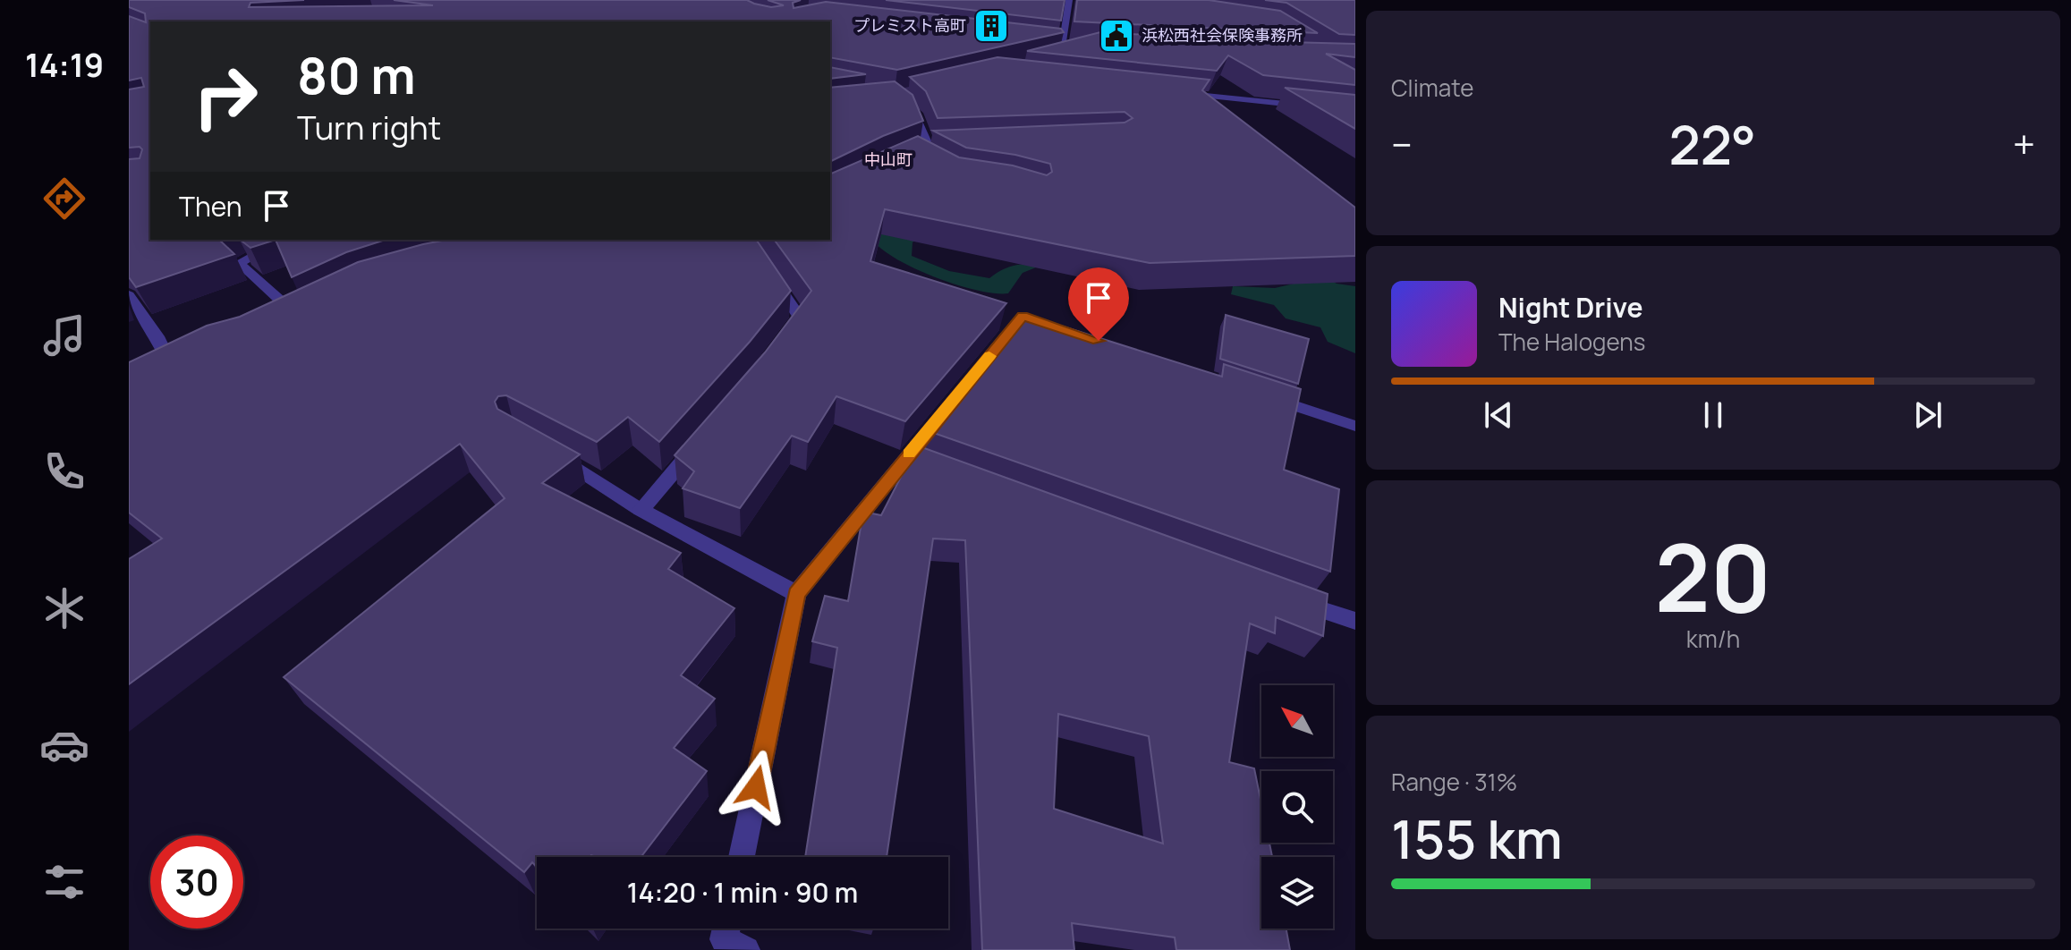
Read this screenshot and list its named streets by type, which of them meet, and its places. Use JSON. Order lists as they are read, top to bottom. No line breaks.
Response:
{"districts":["中山町"],"places":{"building":["プレミスト高町"],"public building":["浜松西社会保険事務所"]},"north":"top left","page":{"tabs":"14:19","tile":["Climate",["20","km/h"],["Range · 31%","155 km"]],"turn":["80 m","Turn right"],"heat":["−","22°","+"],"then":"Then","song":["Night Drive","The Halogens"],"limit":"30","trip":"14:20 · 1 min · 90 m"}}
